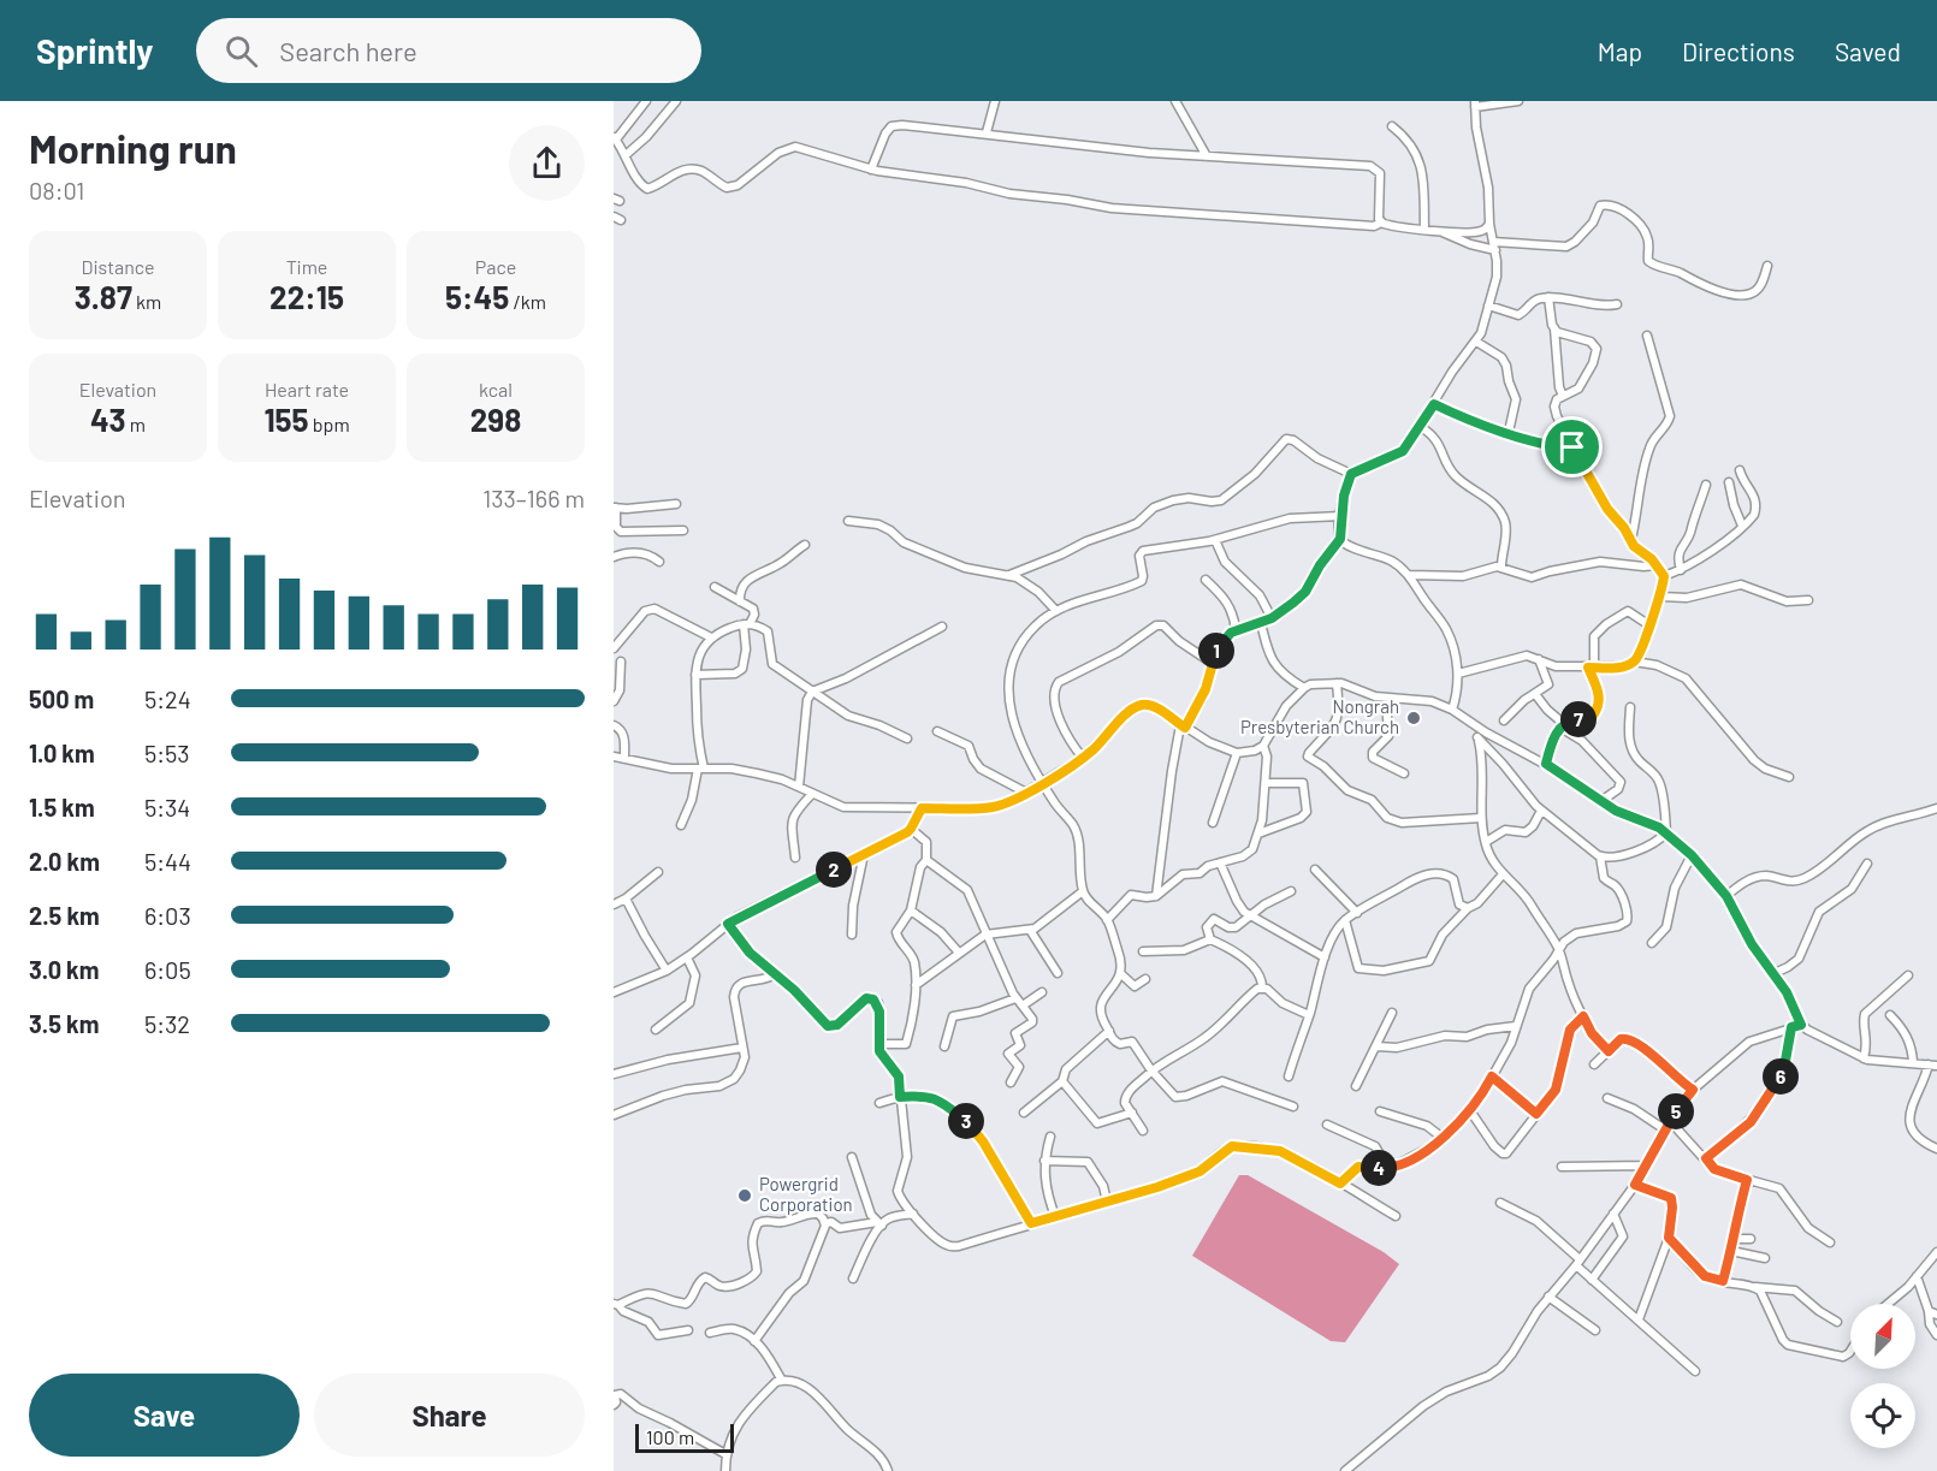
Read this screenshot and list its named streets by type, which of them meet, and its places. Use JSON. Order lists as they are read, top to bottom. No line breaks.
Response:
{"places":["Nongrah Presbyterian Church","Powergrid Corporation"],"scale_bar":"100 m","north":"top right","page":{"header":"Sprintly","search":"Search here","nav":["Map","Directions","Saved"],"heading":["Morning run","08:01"],"stats":[["Distance","3.87 km"],["Time","22:15"],["Pace","5:45 /km"],["Elevation","43 m"],["Heart rate","155 bpm"],["kcal","298"]],"chart":["Elevation","133–166 m"],"pins":["1","7","2","6","5","3","4"],"list":[{"name":"500 m","note":"5:24"},{"name":"1.0 km","note":"5:53"},{"name":"1.5 km","note":"5:34"},{"name":"2.0 km","note":"5:44"},{"name":"2.5 km","note":"6:03"},{"name":"3.0 km","note":"6:05"},{"name":"3.5 km","note":"5:32"}],"buttons":["Save","Share"],"scale":"100 m"}}
